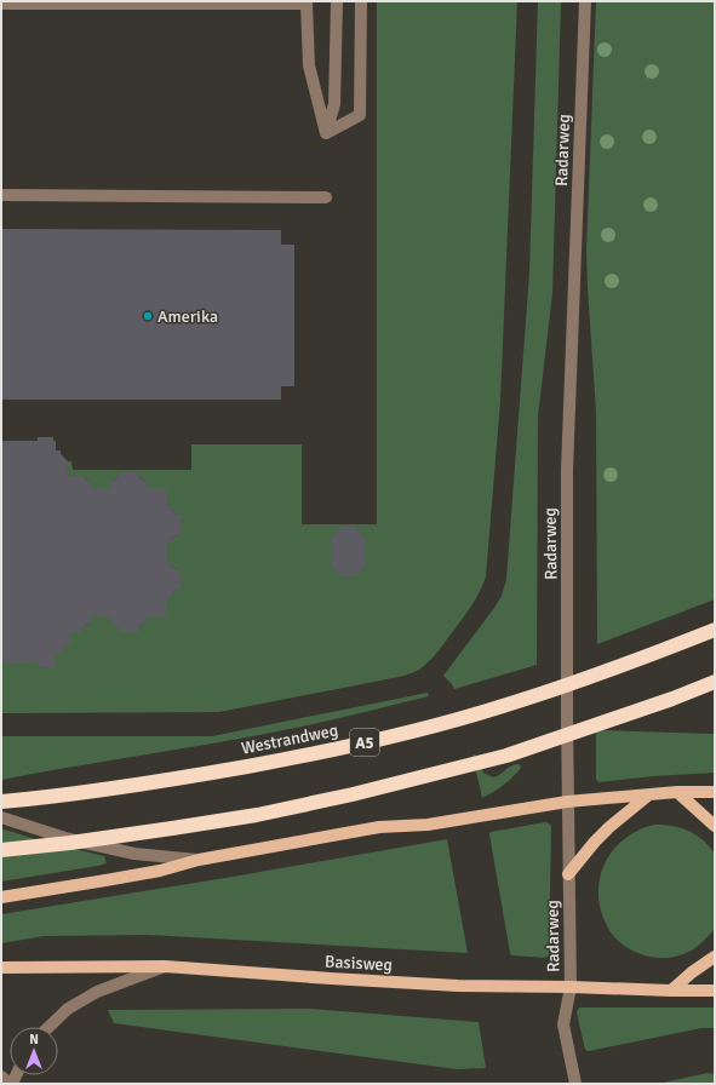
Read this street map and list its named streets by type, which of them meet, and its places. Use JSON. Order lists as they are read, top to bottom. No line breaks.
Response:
{"streets":{"highway":["Westrandweg","A5"],"main road":["Basisweg"],"street":["Radarweg"]},"crossings":[["Radarweg","Basisweg"]],"places":["Amerika"],"north":"top"}
